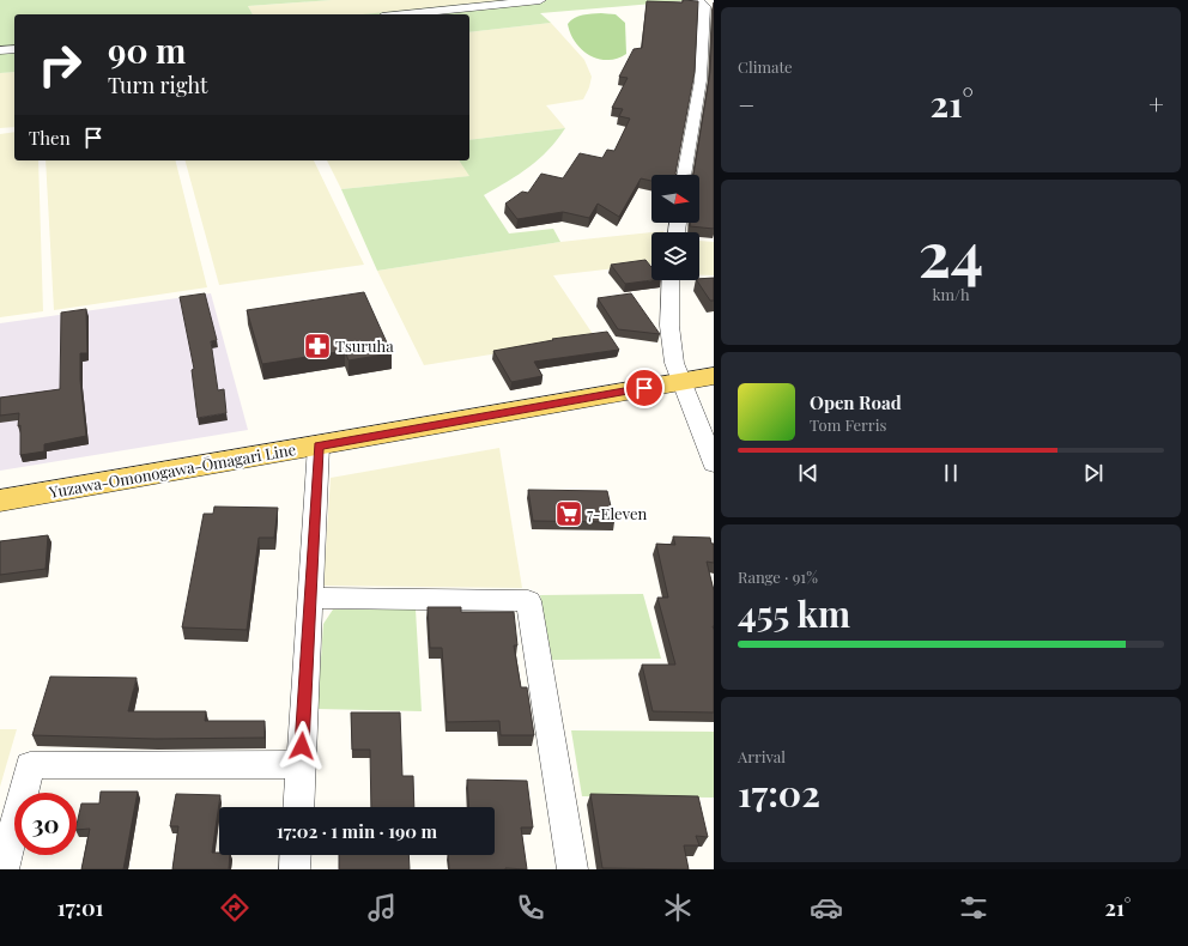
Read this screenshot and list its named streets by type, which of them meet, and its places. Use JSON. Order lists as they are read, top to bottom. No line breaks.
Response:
{"streets":{"main road":["Yuzawa-Omonogawa-Ōmagari Line"]},"places":{"pharmacy":["Tsuruha"],"supermarket":["7-Eleven"]},"north":"right","page":{"tile":["Climate",["24","km/h"],["Range · 91%","455 km"],["Arrival","17:02"]],"turn":["90 m","Turn right"],"heat":["−","21°","+"],"then":"Then","song":["Open Road","Tom Ferris"],"limit":"30","trip":"17:02 · 1 min · 190 m","tabs":["17:01","21°"]}}
